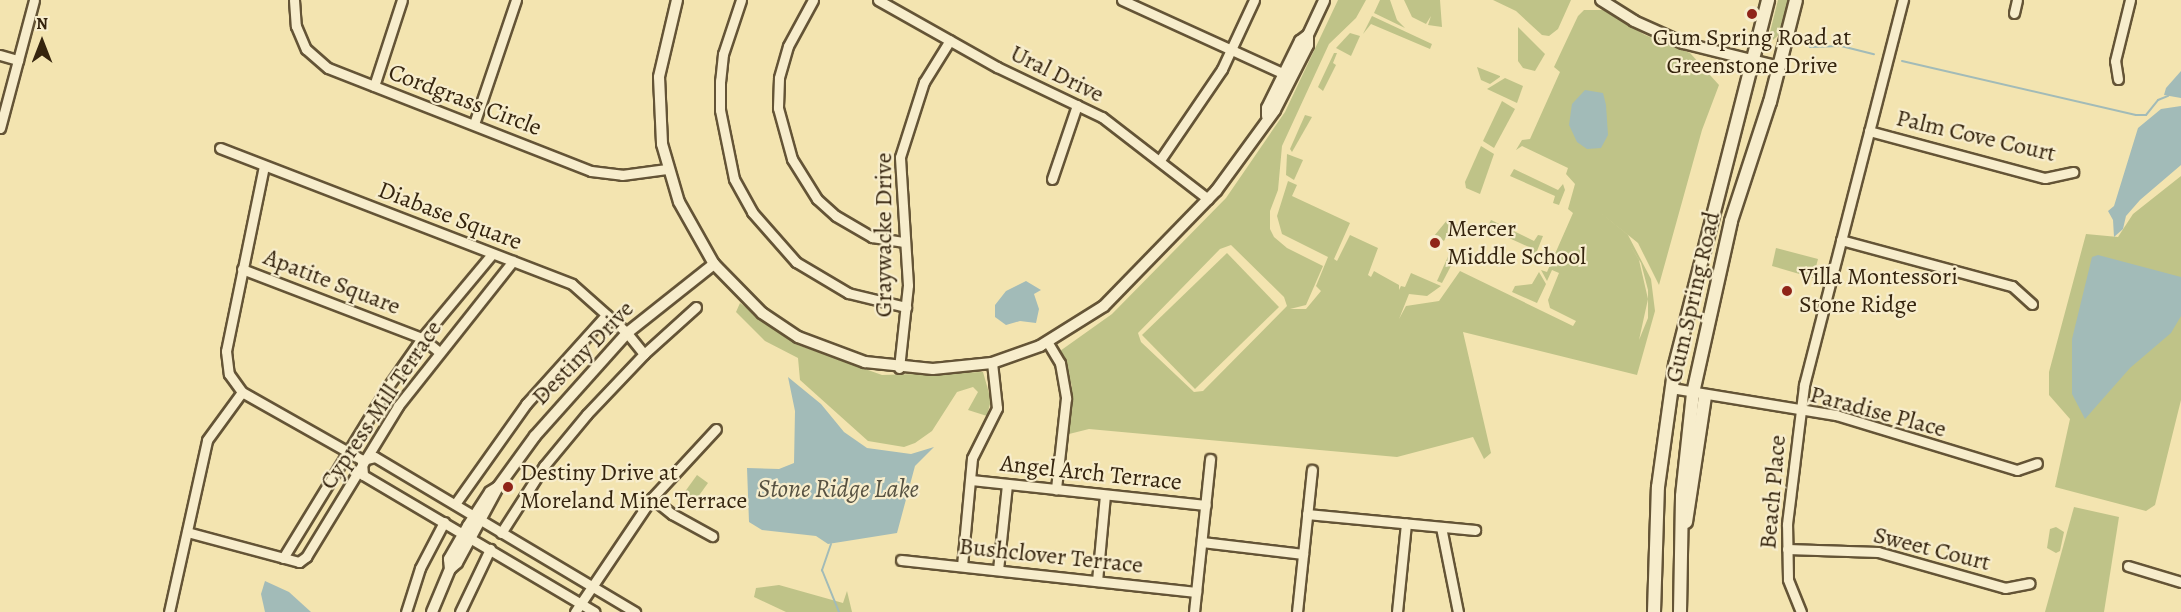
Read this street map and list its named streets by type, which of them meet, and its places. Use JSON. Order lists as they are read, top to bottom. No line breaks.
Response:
{"streets":{"main road":["Gum Spring Road"],"street":["Ural Drive","Cordgrass Circle","Palm Cove Court","Diabase Square","Graywacke Drive","Apatite Square","Destiny Drive","Cypress Mill Terrace","Paradise Place","Angel Arch Terrace","Beach Place","Sweet Court","Bushclover Terrace"]},"crossings":[["Ural Drive","Graywacke Drive"],["Palm Cove Court","Beach Place"],["Diabase Square","Destiny Drive"],["Diabase Square","Cypress Mill Terrace"],["Apatite Square","Cypress Mill Terrace"],["Gum Spring Road","Paradise Place"],["Paradise Place","Beach Place"],["Beach Place","Sweet Court"]],"water":["Stone Ridge Lake"],"places":["Gum Spring Road at Greenstone Drive","Mercer Middle School","Villa Montessori Stone Ridge","Destiny Drive at Moreland Mine Terrace"],"north":"top"}
